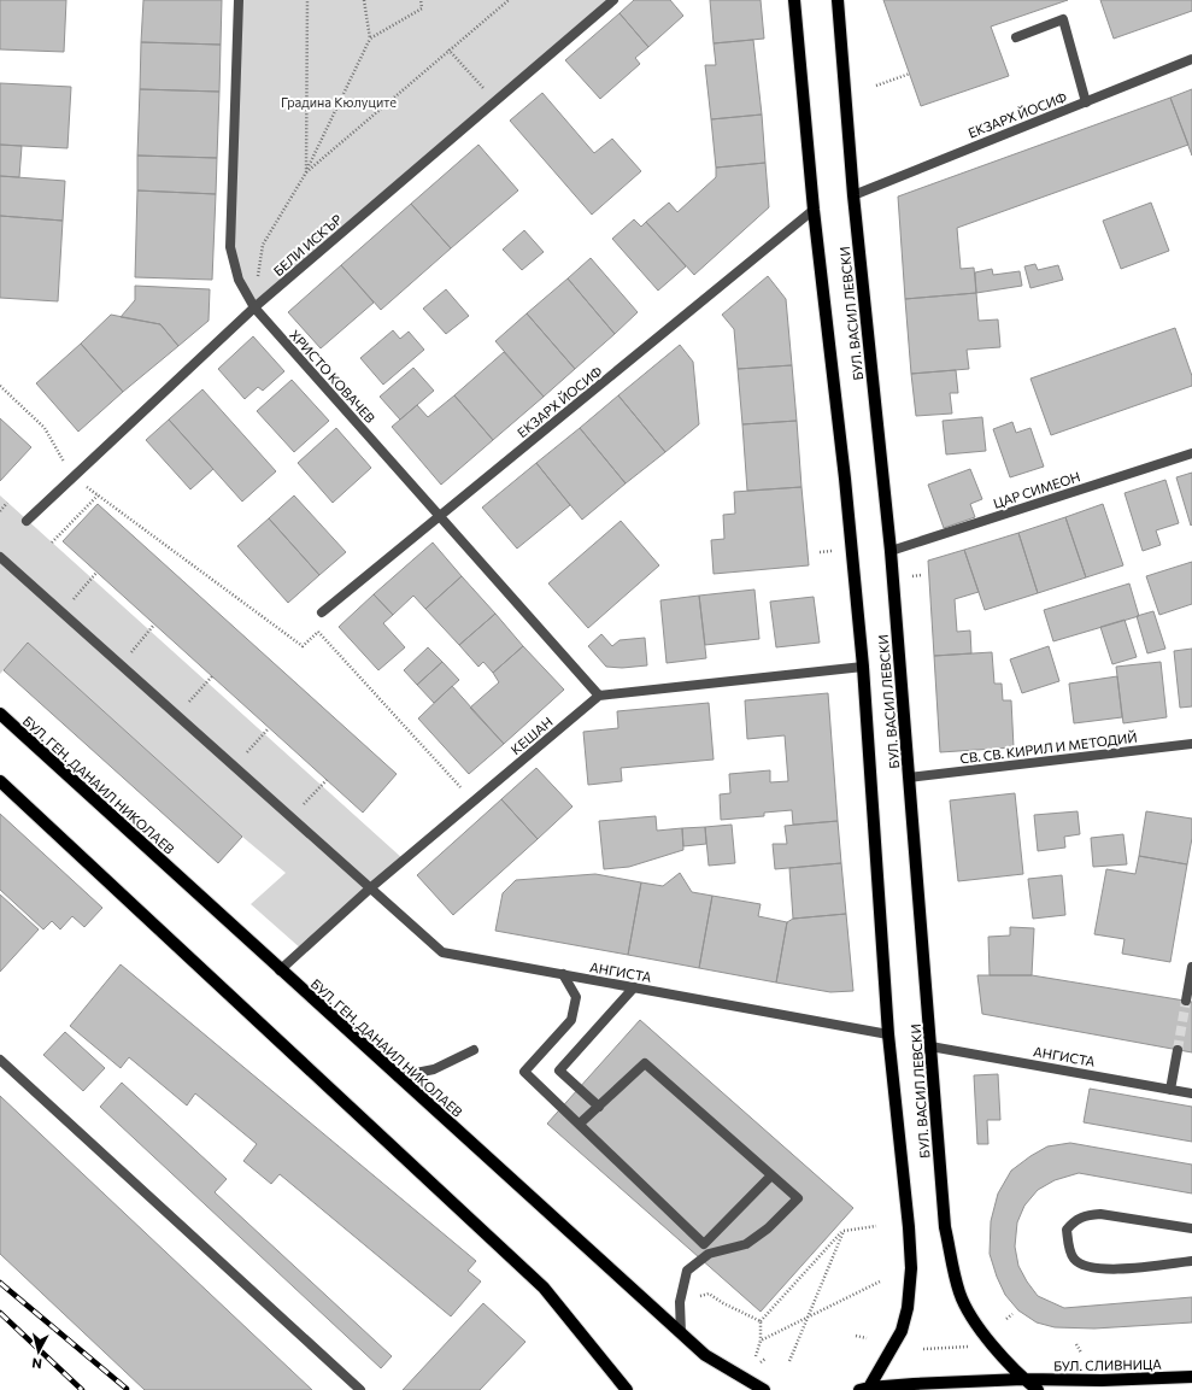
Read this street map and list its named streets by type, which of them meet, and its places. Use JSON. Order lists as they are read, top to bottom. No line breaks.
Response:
{"streets":{"main road":["БУЛ. ВАСИЛ ЛЕВСКИ","БУЛ. ГЕН. ДАНАИЛ НИКОЛАЕВ","БУЛ. СЛИВНИЦА"],"street":["ЕКЗАРХ ЙОСИФ","БЕЛИ ИСКЪР","ХРИСТО КОВАЧЕВ","ЦАР СИМЕОН","КЕШАН","СВ. СВ. КИРИЛ И МЕТОДИЙ","АНГИСТА"]},"crossings":[["ЕКЗАРХ ЙОСИФ","БУЛ. ВАСИЛ ЛЕВСКИ"],["ЕКЗАРХ ЙОСИФ","ХРИСТО КОВАЧЕВ"],["БЕЛИ ИСКЪР","ХРИСТО КОВАЧЕВ"],["БУЛ. ВАСИЛ ЛЕВСКИ","ЦАР СИМЕОН"],["БУЛ. ВАСИЛ ЛЕВСКИ","СВ. СВ. КИРИЛ И МЕТОДИЙ"],["БУЛ. ВАСИЛ ЛЕВСКИ","АНГИСТА"],["БУЛ. ВАСИЛ ЛЕВСКИ","БУЛ. СЛИВНИЦА"],["ХРИСТО КОВАЧЕВ","КЕШАН"],["КЕШАН","БУЛ. ГЕН. ДАНАИЛ НИКОЛАЕВ"],["КЕШАН","АНГИСТА"]],"parks":["Градина Кюлуците"],"north":"bottom"}
